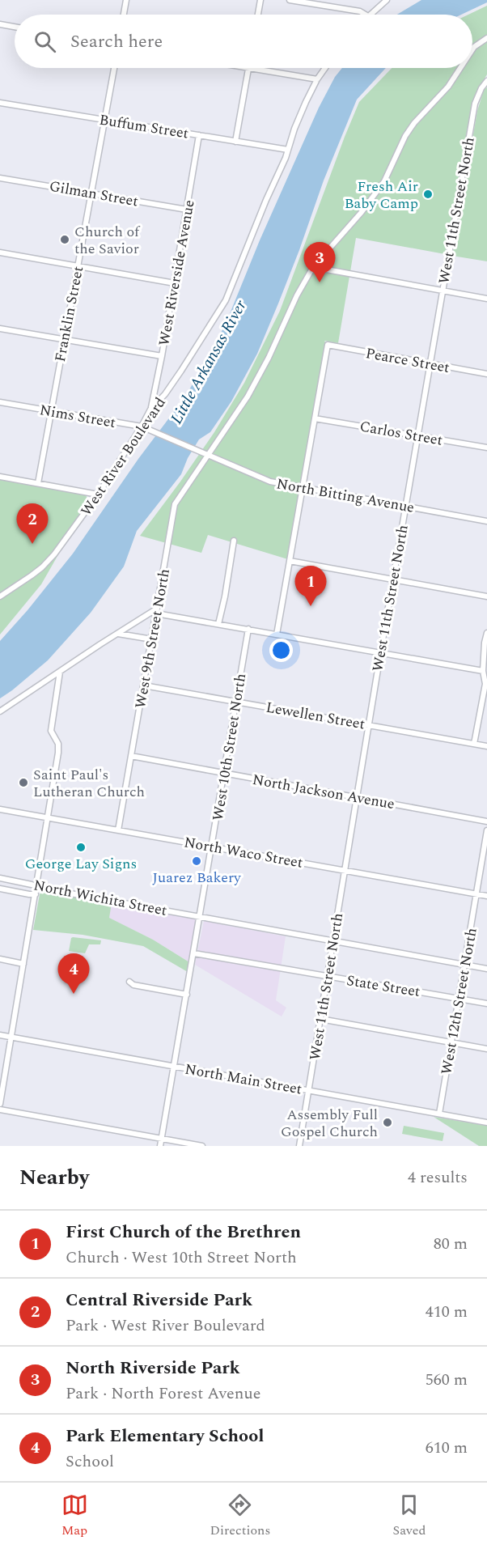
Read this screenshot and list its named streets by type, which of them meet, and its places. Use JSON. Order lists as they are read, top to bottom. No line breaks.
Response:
{"streets":{"street":["Buffum Street","Gilman Street","West 11th Street North","West Riverside Avenue","Franklin Street","Pearce Street","Nims Street","Carlos Street","West River Boulevard","North Bitting Avenue","West 9th Street North","Lewellen Street","West 10th Street North","North Jackson Avenue","North Waco Street","North Wichita Street","State Street","West 12th Street North","North Main Street"]},"crossings":[["Buffum Street","West Riverside Avenue"],["Buffum Street","Franklin Street"],["Buffum Street","West River Boulevard"],["Gilman Street","West Riverside Avenue"],["Gilman Street","Franklin Street"],["West 11th Street North","Pearce Street"],["West 11th Street North","Carlos Street"],["West 11th Street North","North Bitting Avenue"],["West 11th Street North","Lewellen Street"],["West 11th Street North","North Jackson Avenue"],["West 11th Street North","North Waco Street"],["West 11th Street North","North Wichita Street"],["West 11th Street North","State Street"],["West 11th Street North","North Main Street"],["West Riverside Avenue","West River Boulevard"],["Franklin Street","Nims Street"],["Pearce Street","Carlos Street"],["Nims Street","West River Boulevard"],["Nims Street","North Bitting Avenue"],["Nims Street","West 9th Street North"],["North Bitting Avenue","West 9th Street North"],["West 9th Street North","Lewellen Street"],["West 9th Street North","North Jackson Avenue"],["West 9th Street North","North Waco Street"],["Lewellen Street","West 10th Street North"],["West 10th Street North","North Jackson Avenue"],["West 10th Street North","North Waco Street"],["West 10th Street North","North Wichita Street"],["West 10th Street North","State Street"],["West 10th Street North","North Main Street"],["North Waco Street","West 12th Street North"],["North Wichita Street","West 12th Street North"],["State Street","West 12th Street North"],["West 12th Street North","North Main Street"]],"water":["Little Arkansas River"],"places":["Fresh Air Baby Camp","Church of the Savior","Saint Paul's Lutheran Church","George Lay Signs","Juarez Bakery","Assembly Full Gospel Church"],"page":{"search":"Search here","pins":["3","2","1","4"],"heading":["Nearby","4 results"],"list":[{"mark":"1","name":"First Church of the Brethren","note":"Church · West 10th Street North","value":"80 m"},{"mark":"2","name":"Central Riverside Park","note":"Park · West River Boulevard","value":"410 m"},{"mark":"3","name":"North Riverside Park","note":"Park · North Forest Avenue","value":"560 m"},{"mark":"4","name":"Park Elementary School","note":"School","value":"610 m"}],"nav":["Map","Directions","Saved"]}}
